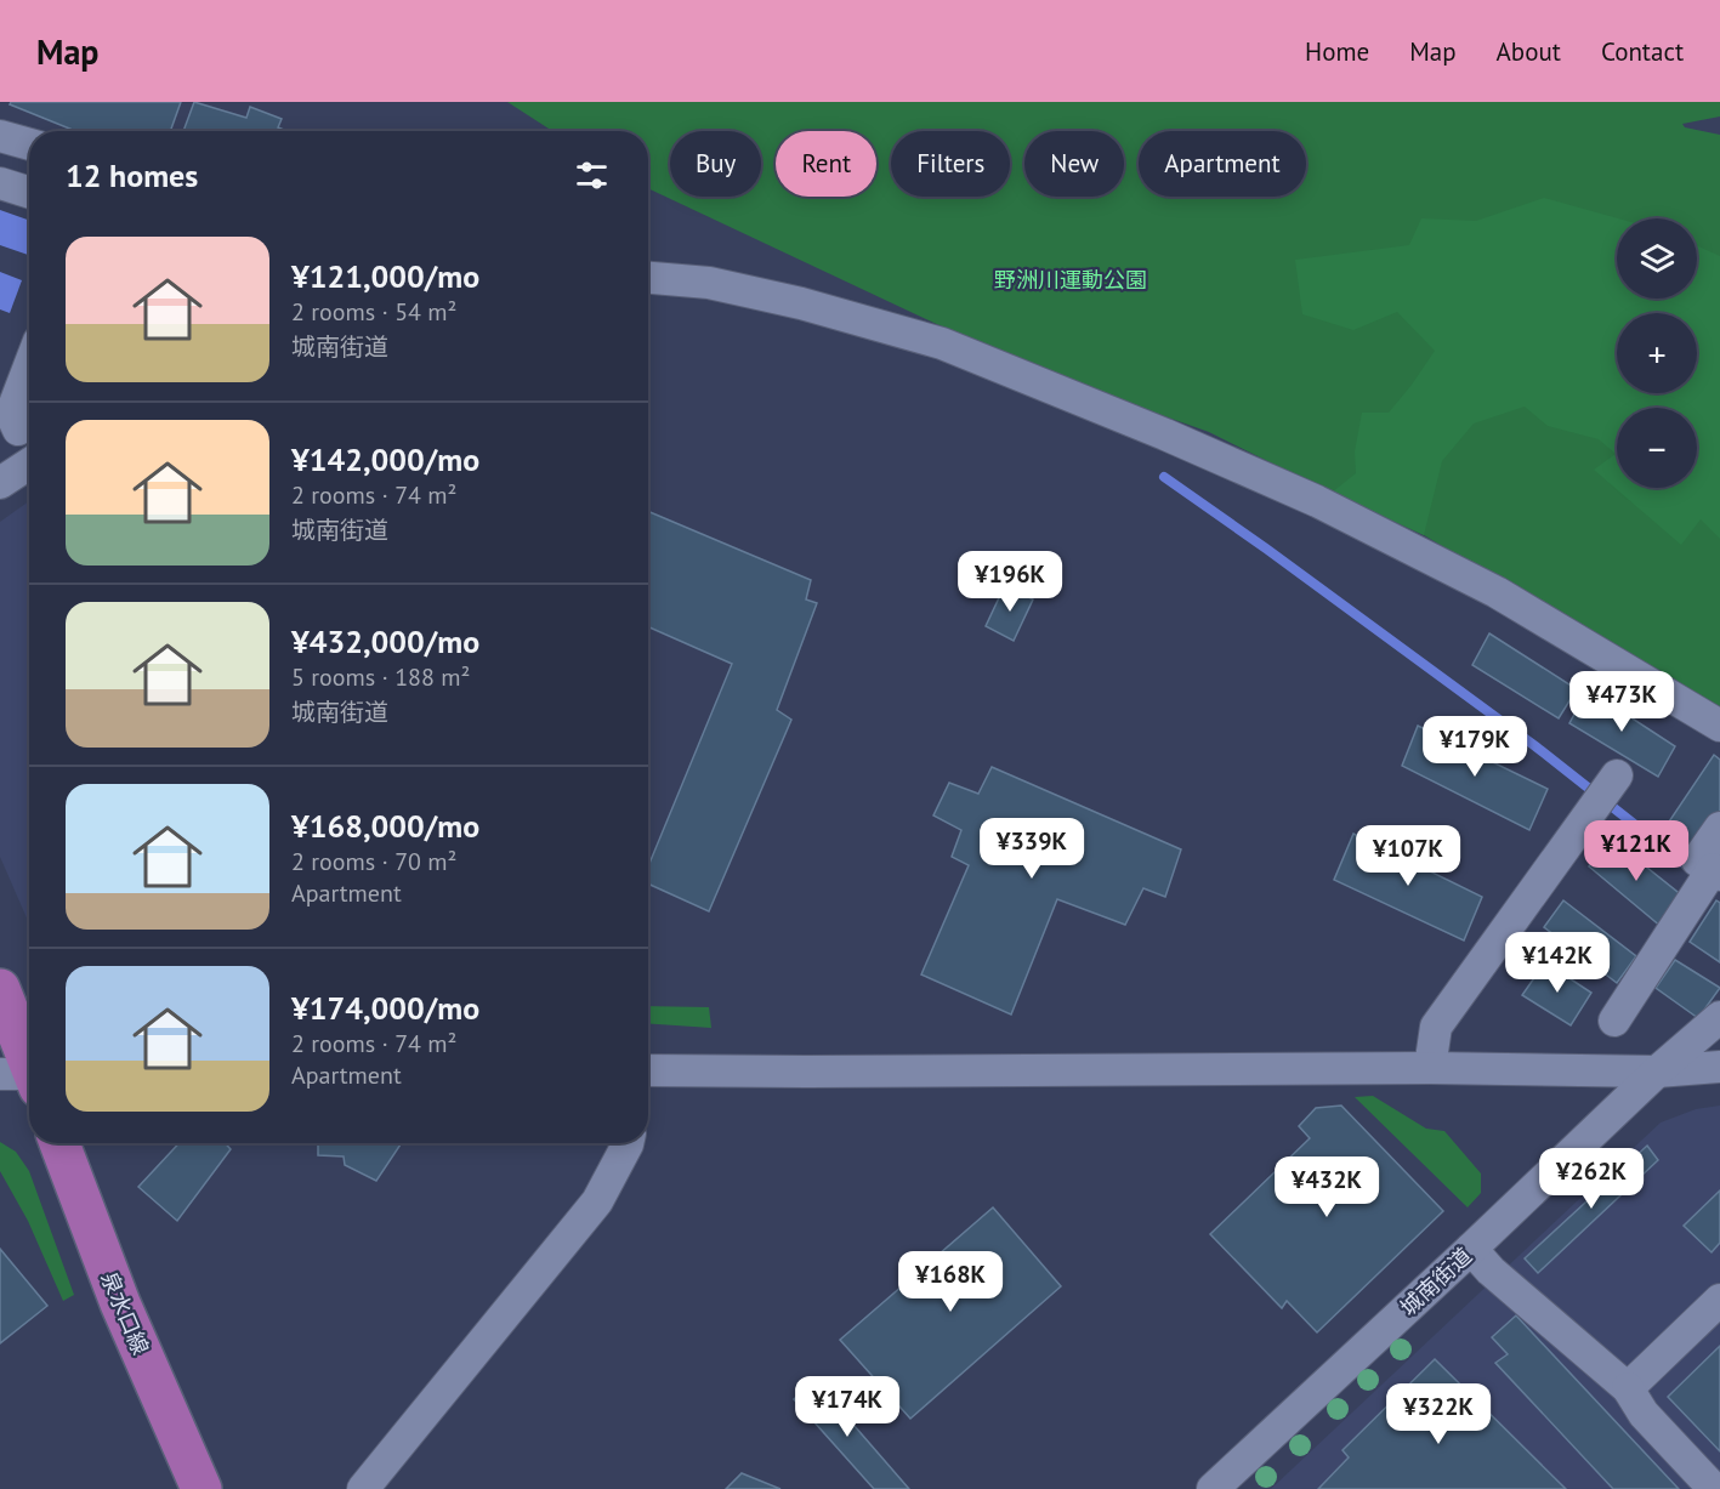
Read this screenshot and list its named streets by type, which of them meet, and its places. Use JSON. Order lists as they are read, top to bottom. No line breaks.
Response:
{"streets":{"main road":["泉水口線"],"street":["城南街道"]},"parks":["野洲川運動公園"],"page":{"header":"Map","nav":["Home","Map","About","Contact"],"chip":["Buy","Rent","Filters","New","Apartment"],"heading":"12 homes","map_buttons":["+","−"],"list":[{"name":"¥121,000/mo","note":"2 rooms · 54 m² · 城南街道"},{"name":"¥142,000/mo","note":"2 rooms · 74 m² · 城南街道"},{"name":"¥432,000/mo","note":"5 rooms · 188 m² · 城南街道"},{"name":"¥168,000/mo","note":"2 rooms · 70 m² · Apartment"},{"name":"¥174,000/mo","note":"2 rooms · 74 m² · Apartment"}],"price":["¥196K","¥473K","¥179K","¥339K","¥121K","¥107K","¥142K","¥262K","¥432K","¥168K","¥174K","¥322K"]}}
